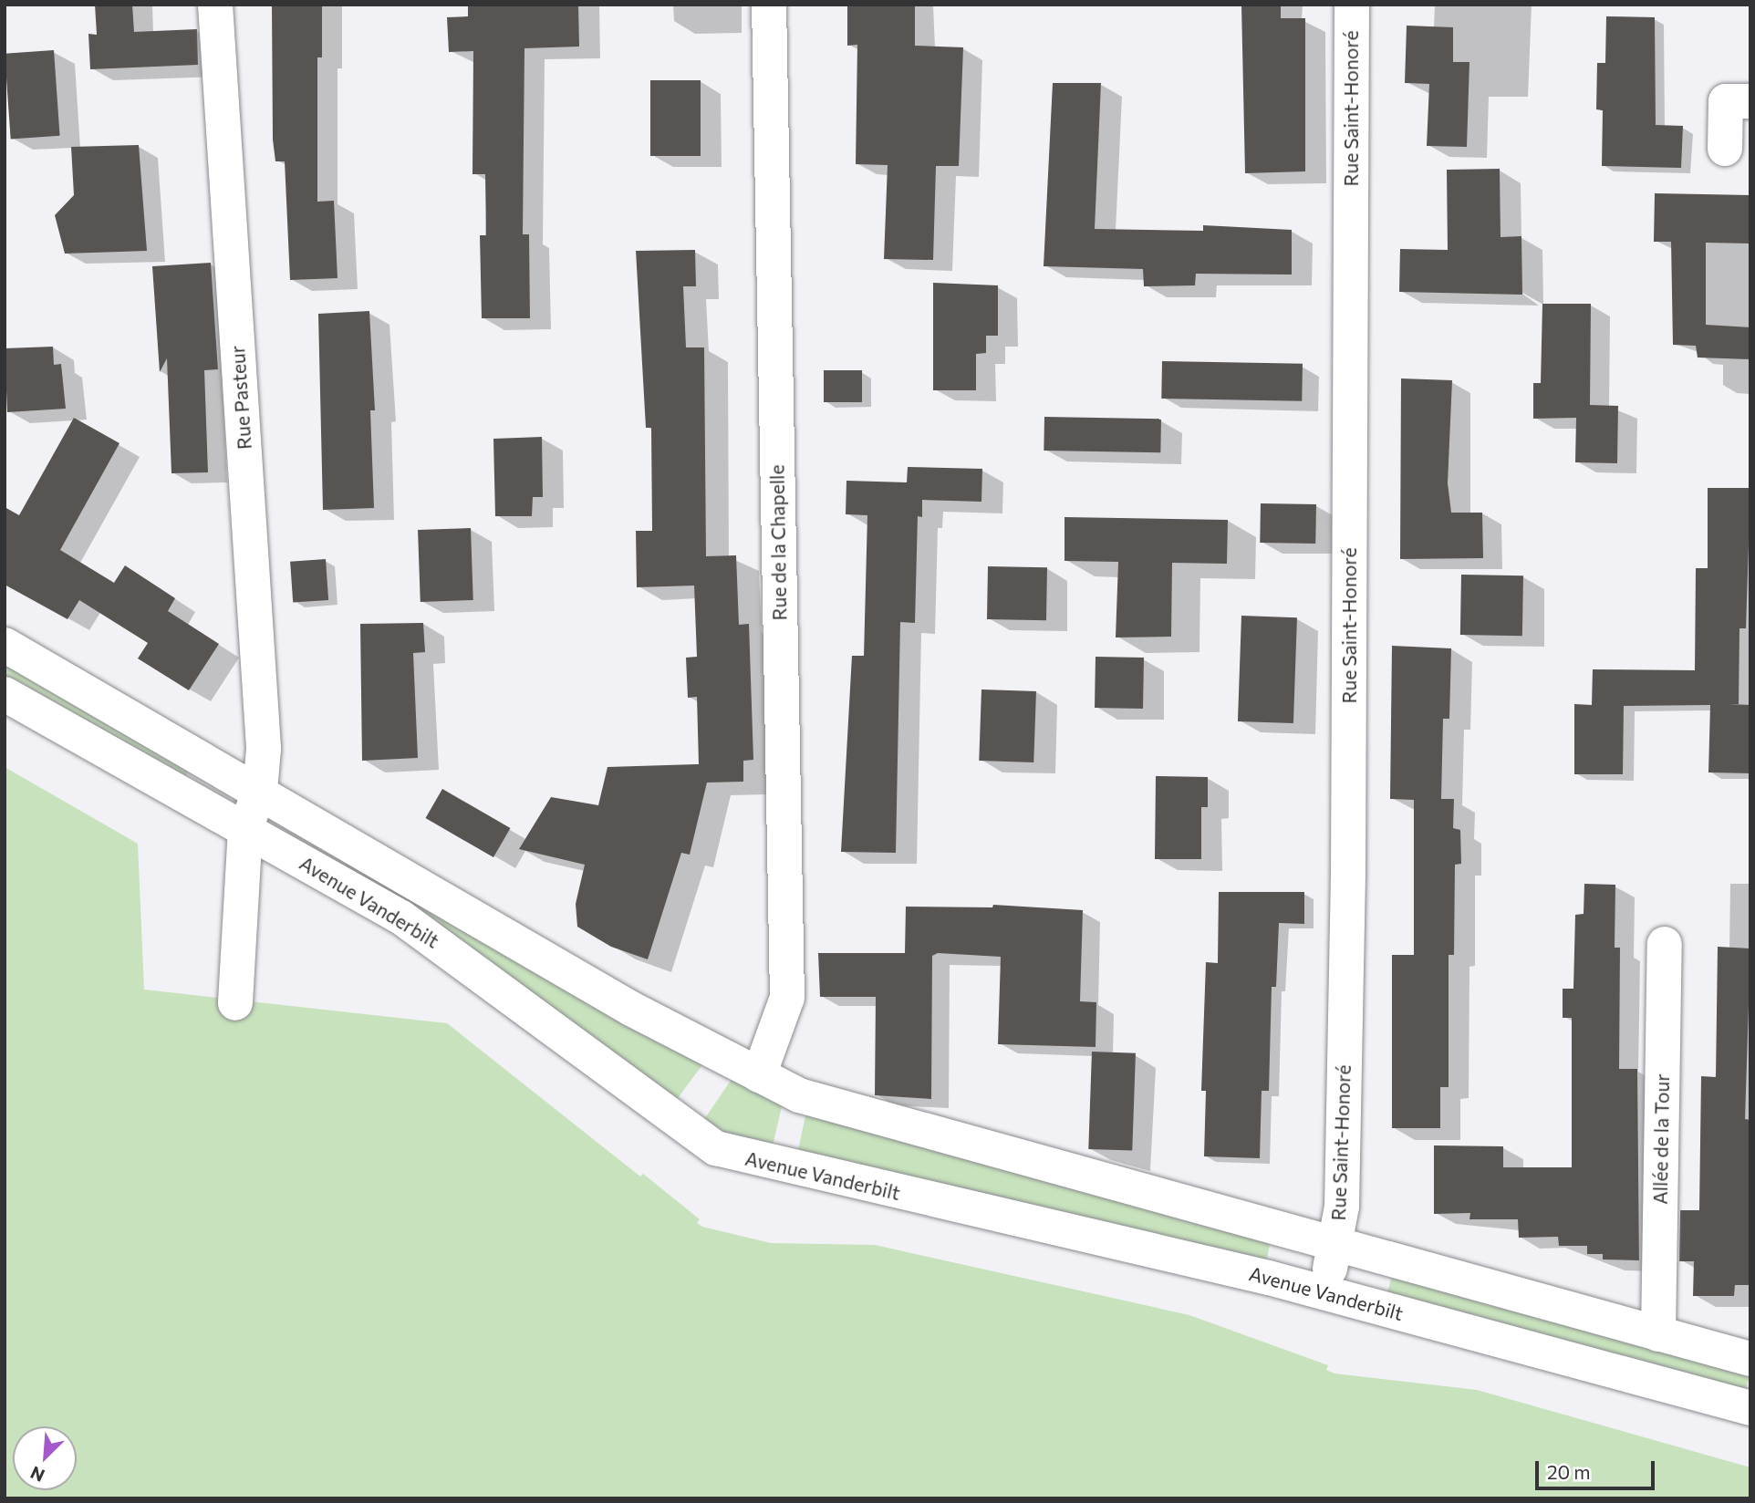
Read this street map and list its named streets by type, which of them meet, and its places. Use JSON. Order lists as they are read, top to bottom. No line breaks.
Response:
{"streets":{"street":["Rue Saint-Honoré","Rue Pasteur","Rue de la Chapelle","Avenue Vanderbilt","Allée de la Tour"]},"crossings":[["Rue Saint-Honoré","Avenue Vanderbilt"],["Rue Pasteur","Avenue Vanderbilt"],["Rue de la Chapelle","Avenue Vanderbilt"],["Avenue Vanderbilt","Allée de la Tour"]],"scale_bar":"20 m","north":"bottom left"}
